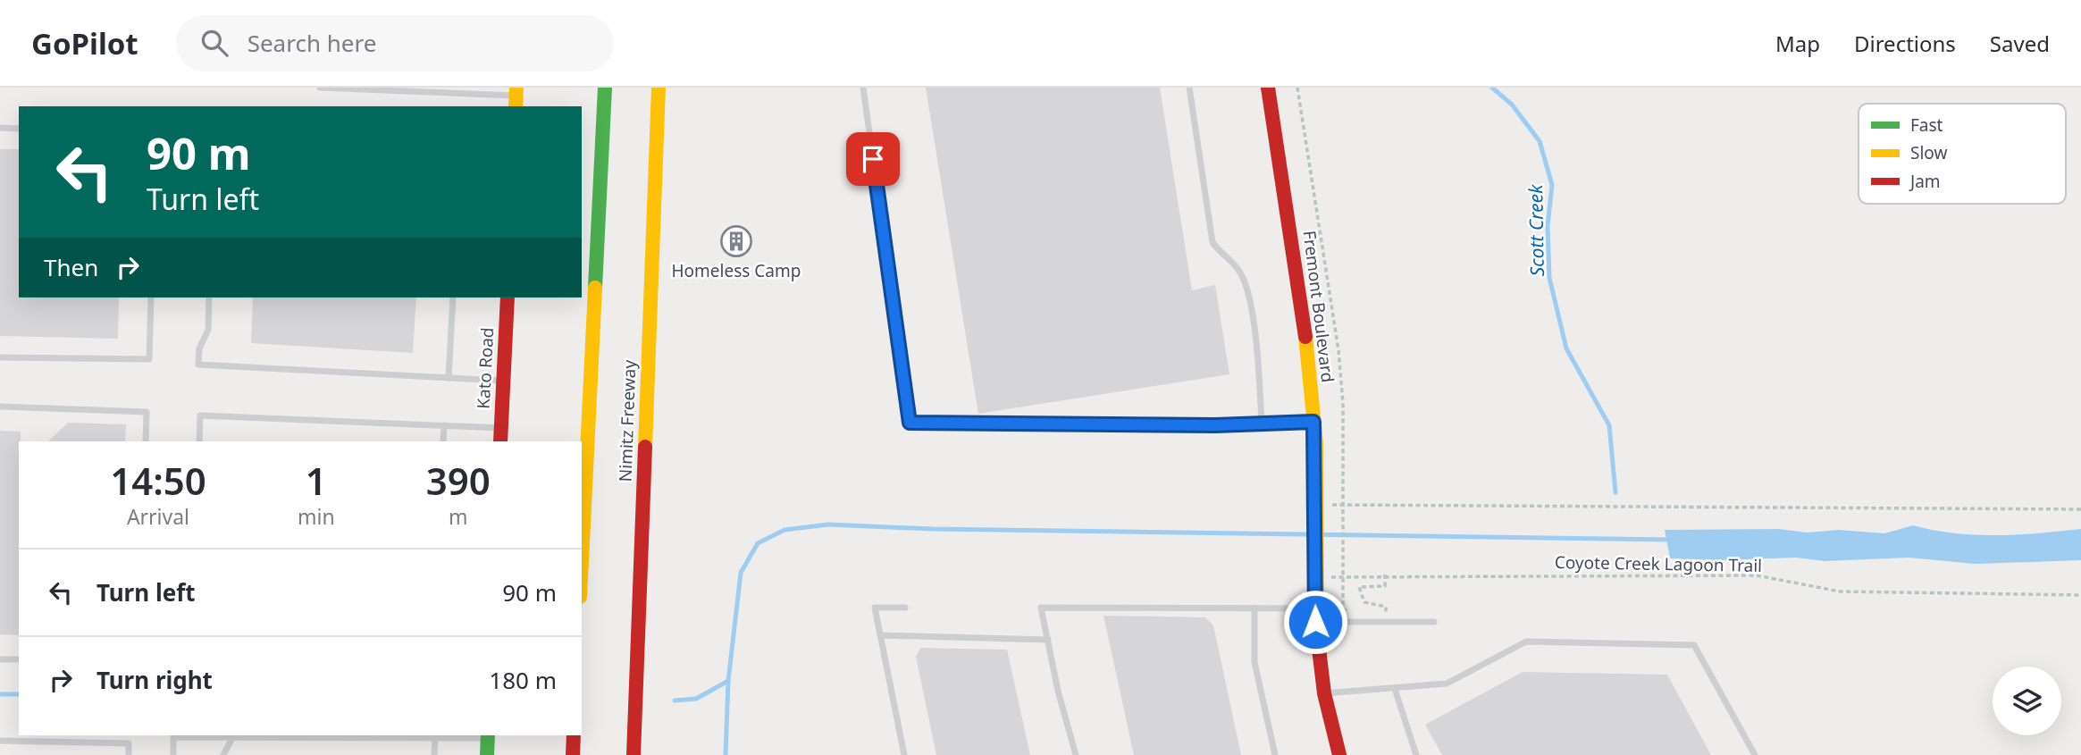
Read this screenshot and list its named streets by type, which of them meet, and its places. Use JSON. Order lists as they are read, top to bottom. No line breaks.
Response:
{"streets":{"main road":["Fremont Boulevard","Kato Road","Nimitz Freeway"],"path":["Coyote Creek Lagoon Trail"]},"crossings":[["Fremont Boulevard","Coyote Creek Lagoon Trail"]],"water":["Scott Creek"],"places":{"building":["Homeless Camp"]},"legend":["Fast","Slow","Jam"],"page":{"header":"GoPilot","search":"Search here","nav":["Map","Directions","Saved"],"turn":["90 m","Turn left"],"then":"Then","eta":["14:50","Arrival","1","min","390","m"],"list":[{"name":"Turn left","value":"90 m"},{"name":"Turn right","value":"180 m"}]}}
